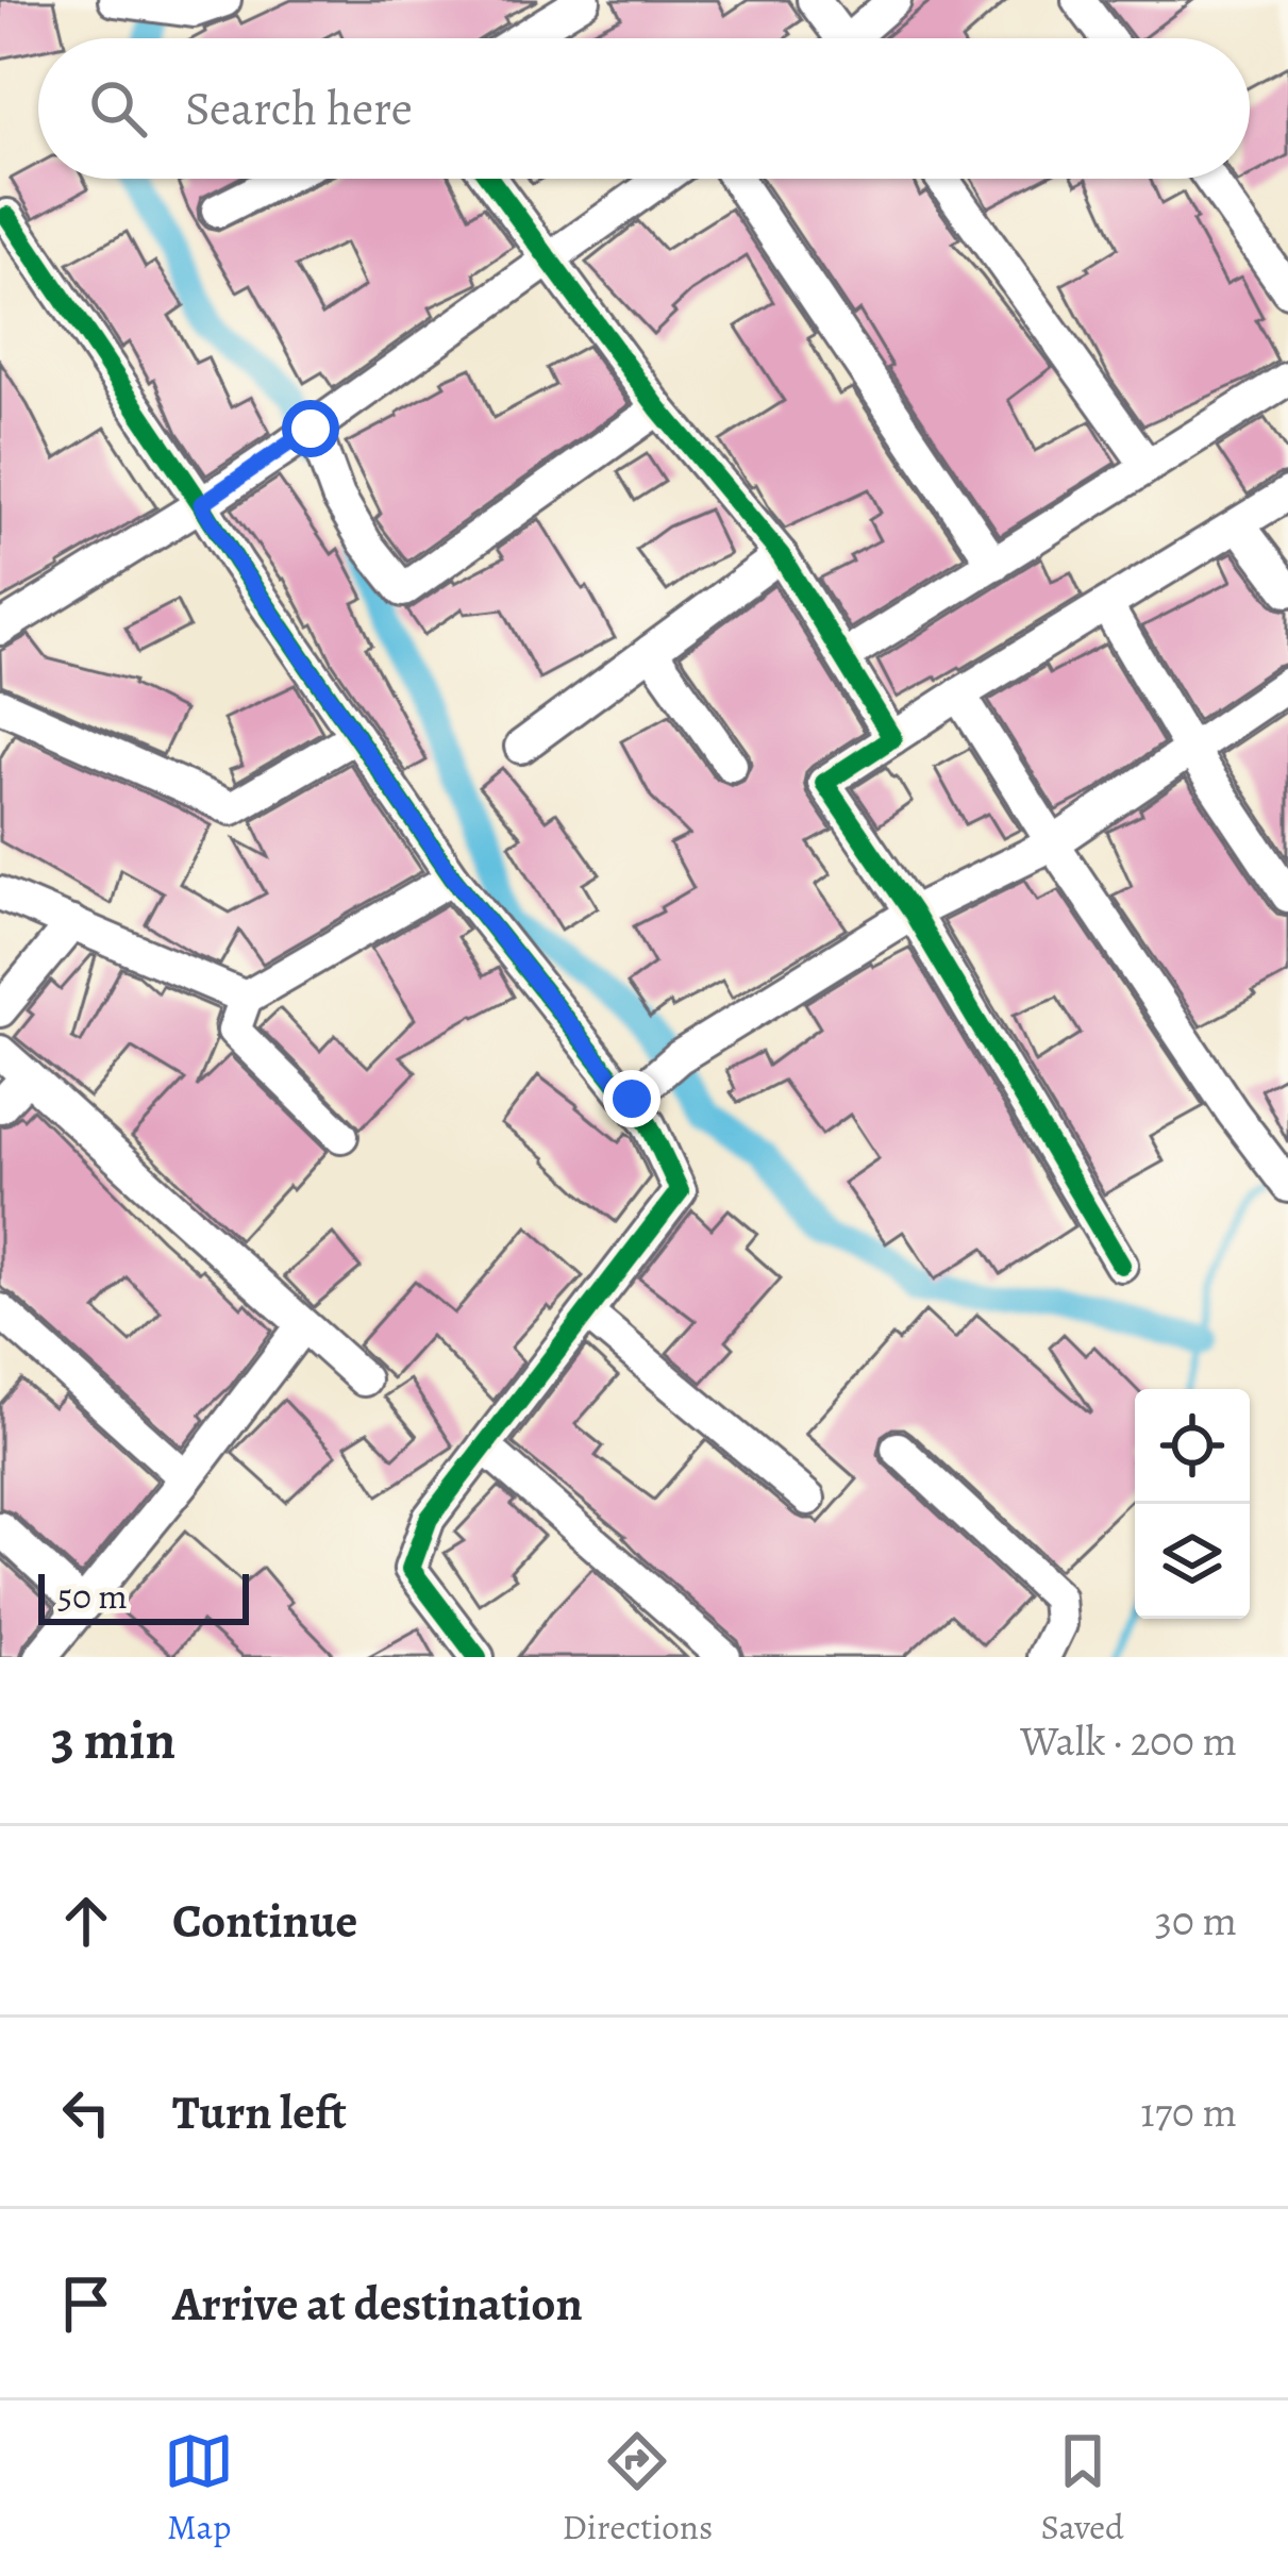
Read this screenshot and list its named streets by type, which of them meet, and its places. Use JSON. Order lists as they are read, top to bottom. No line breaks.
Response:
{"scale_bar":"50 m","page":{"search":"Search here","scale":"50 m","heading":["3 min","Walk · 200 m"],"list":[["Continue","30 m"],["Turn left","170 m"],"Arrive at destination"],"nav":["Map","Directions","Saved"]}}
